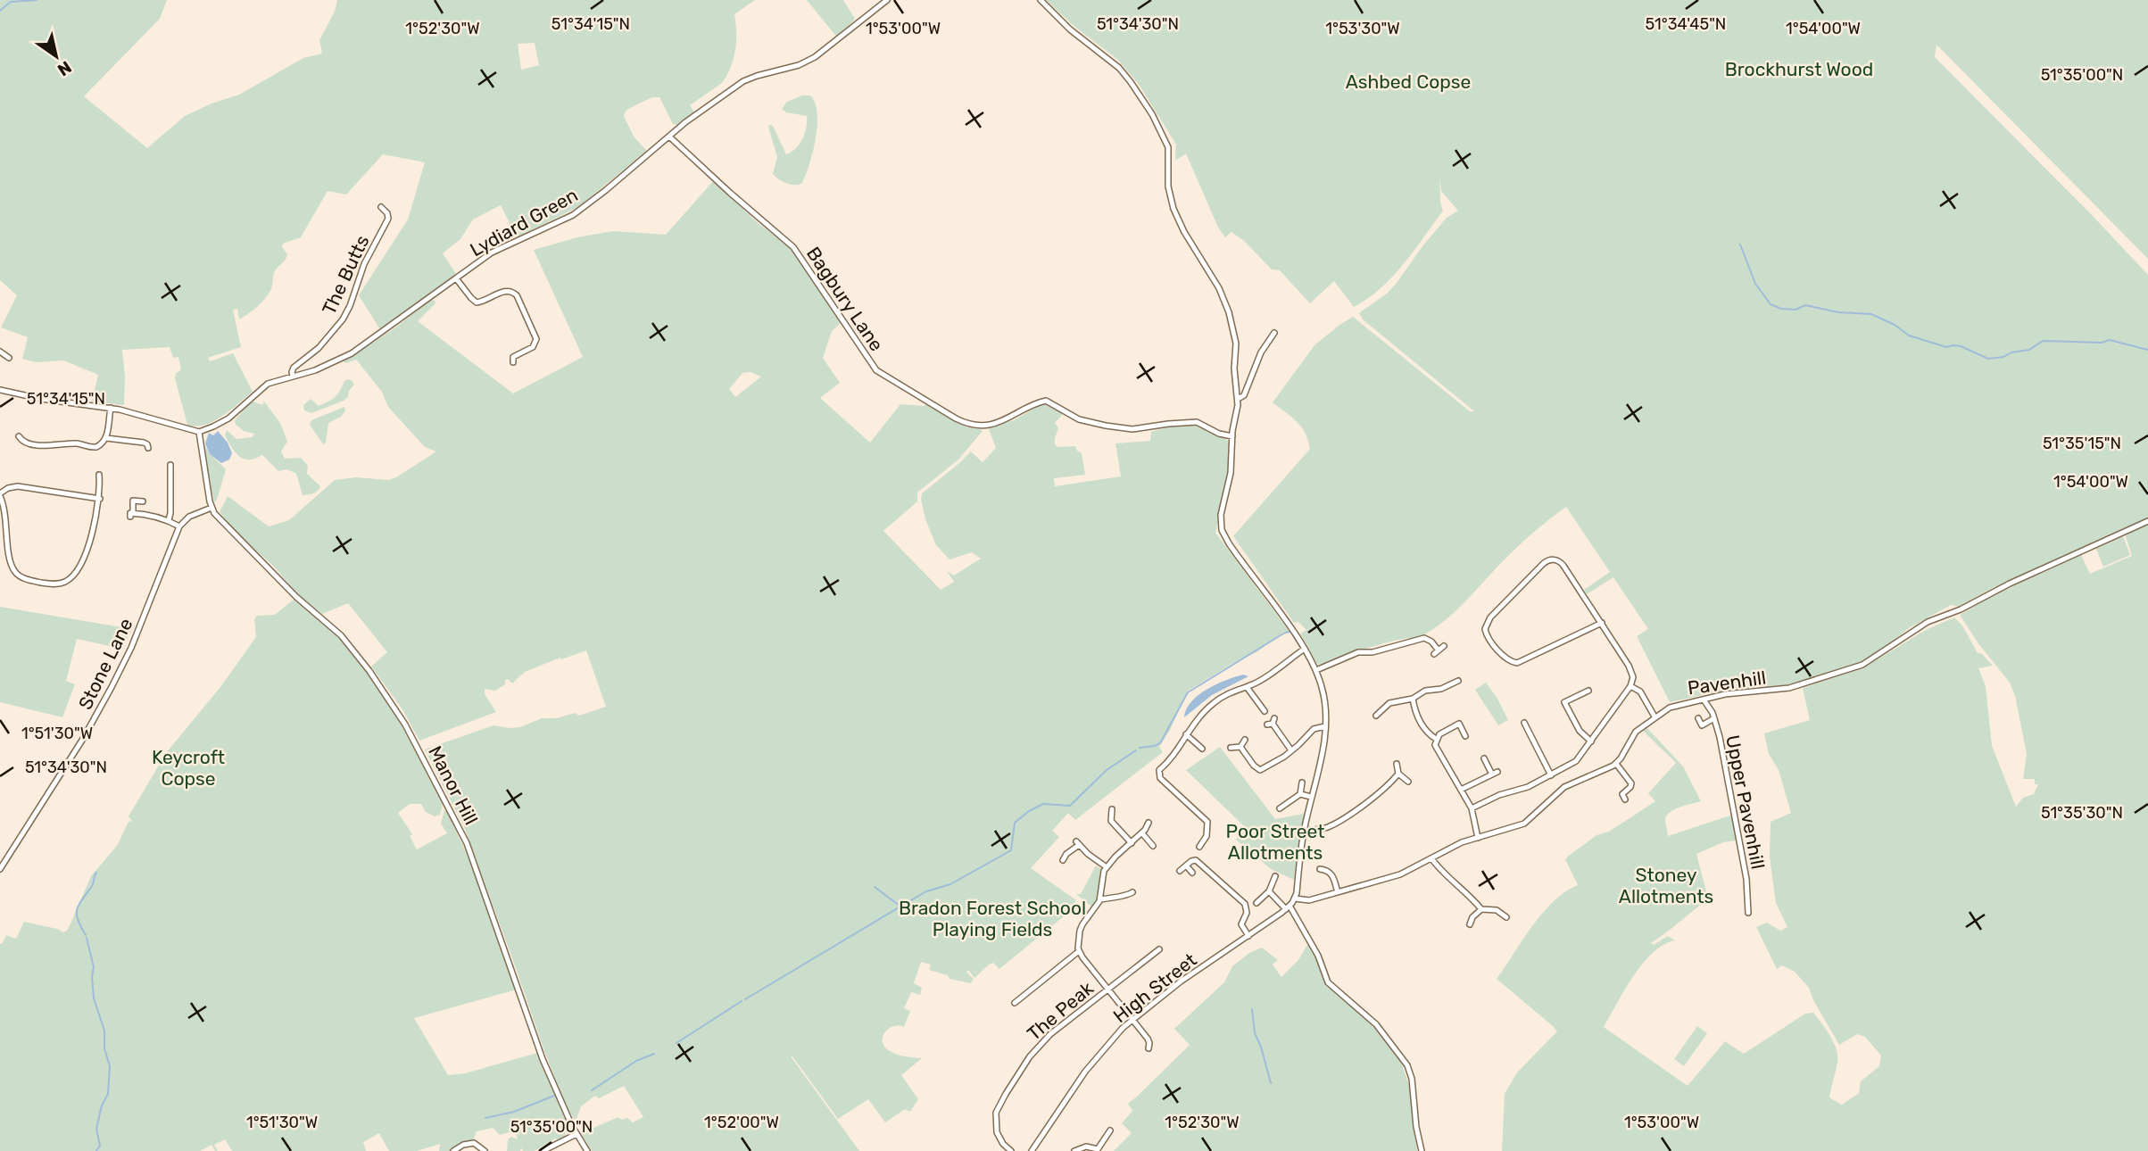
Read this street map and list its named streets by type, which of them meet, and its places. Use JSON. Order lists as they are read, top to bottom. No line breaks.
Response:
{"streets":{"street":["Lydiard Green","The Butts","Bagbury Lane","Stone Lane","Pavenhill","Manor Hill","Upper Pavenhill","High Street","The Peak"]},"crossings":[["Lydiard Green","The Butts"],["Lydiard Green","Bagbury Lane"],["Pavenhill","Upper Pavenhill"]],"parks":["Brockhurst Wood","Ashbed Copse","Keycroft Copse","Poor Street Allotments","Stoney Allotments","Bradon Forest School Playing Fields"],"north":"bottom right","coordinates":["51°34'15\"N","51°34'30\"N","51°34'45\"N","1°52'30\"W","1°53'00\"W","1°54'00\"W","1°53'30\"W","51°35'00\"N","51°35'15\"N","1°51'30\"W","51°35'30\"N","1°52'00\"W"]}
